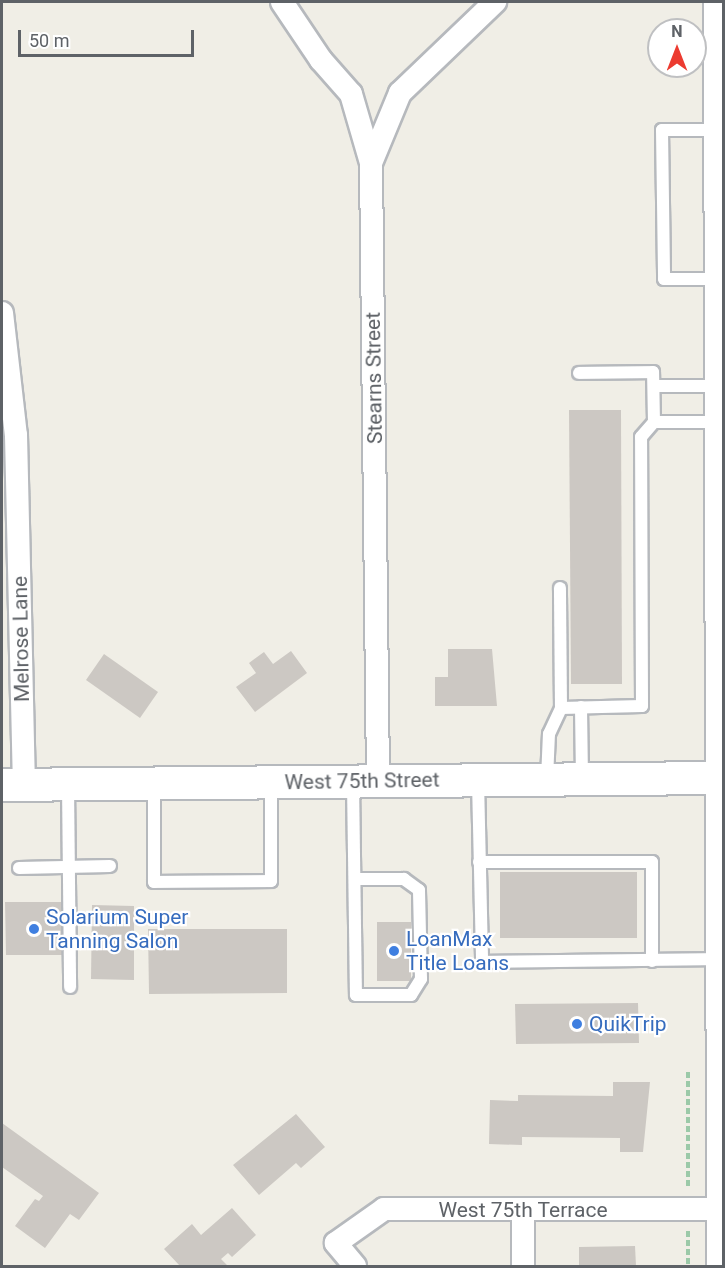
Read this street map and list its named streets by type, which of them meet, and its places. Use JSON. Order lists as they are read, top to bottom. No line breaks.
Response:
{"streets":{"main road":["West 75th Street"],"street":["Stearns Street","Melrose Lane","West 75th Terrace"]},"crossings":[["Stearns Street","West 75th Street"],["Melrose Lane","West 75th Street"]],"places":["Solarium Super Tanning Salon","LoanMax Title Loans","QuikTrip"],"scale_bar":"50 m","north":"top"}
